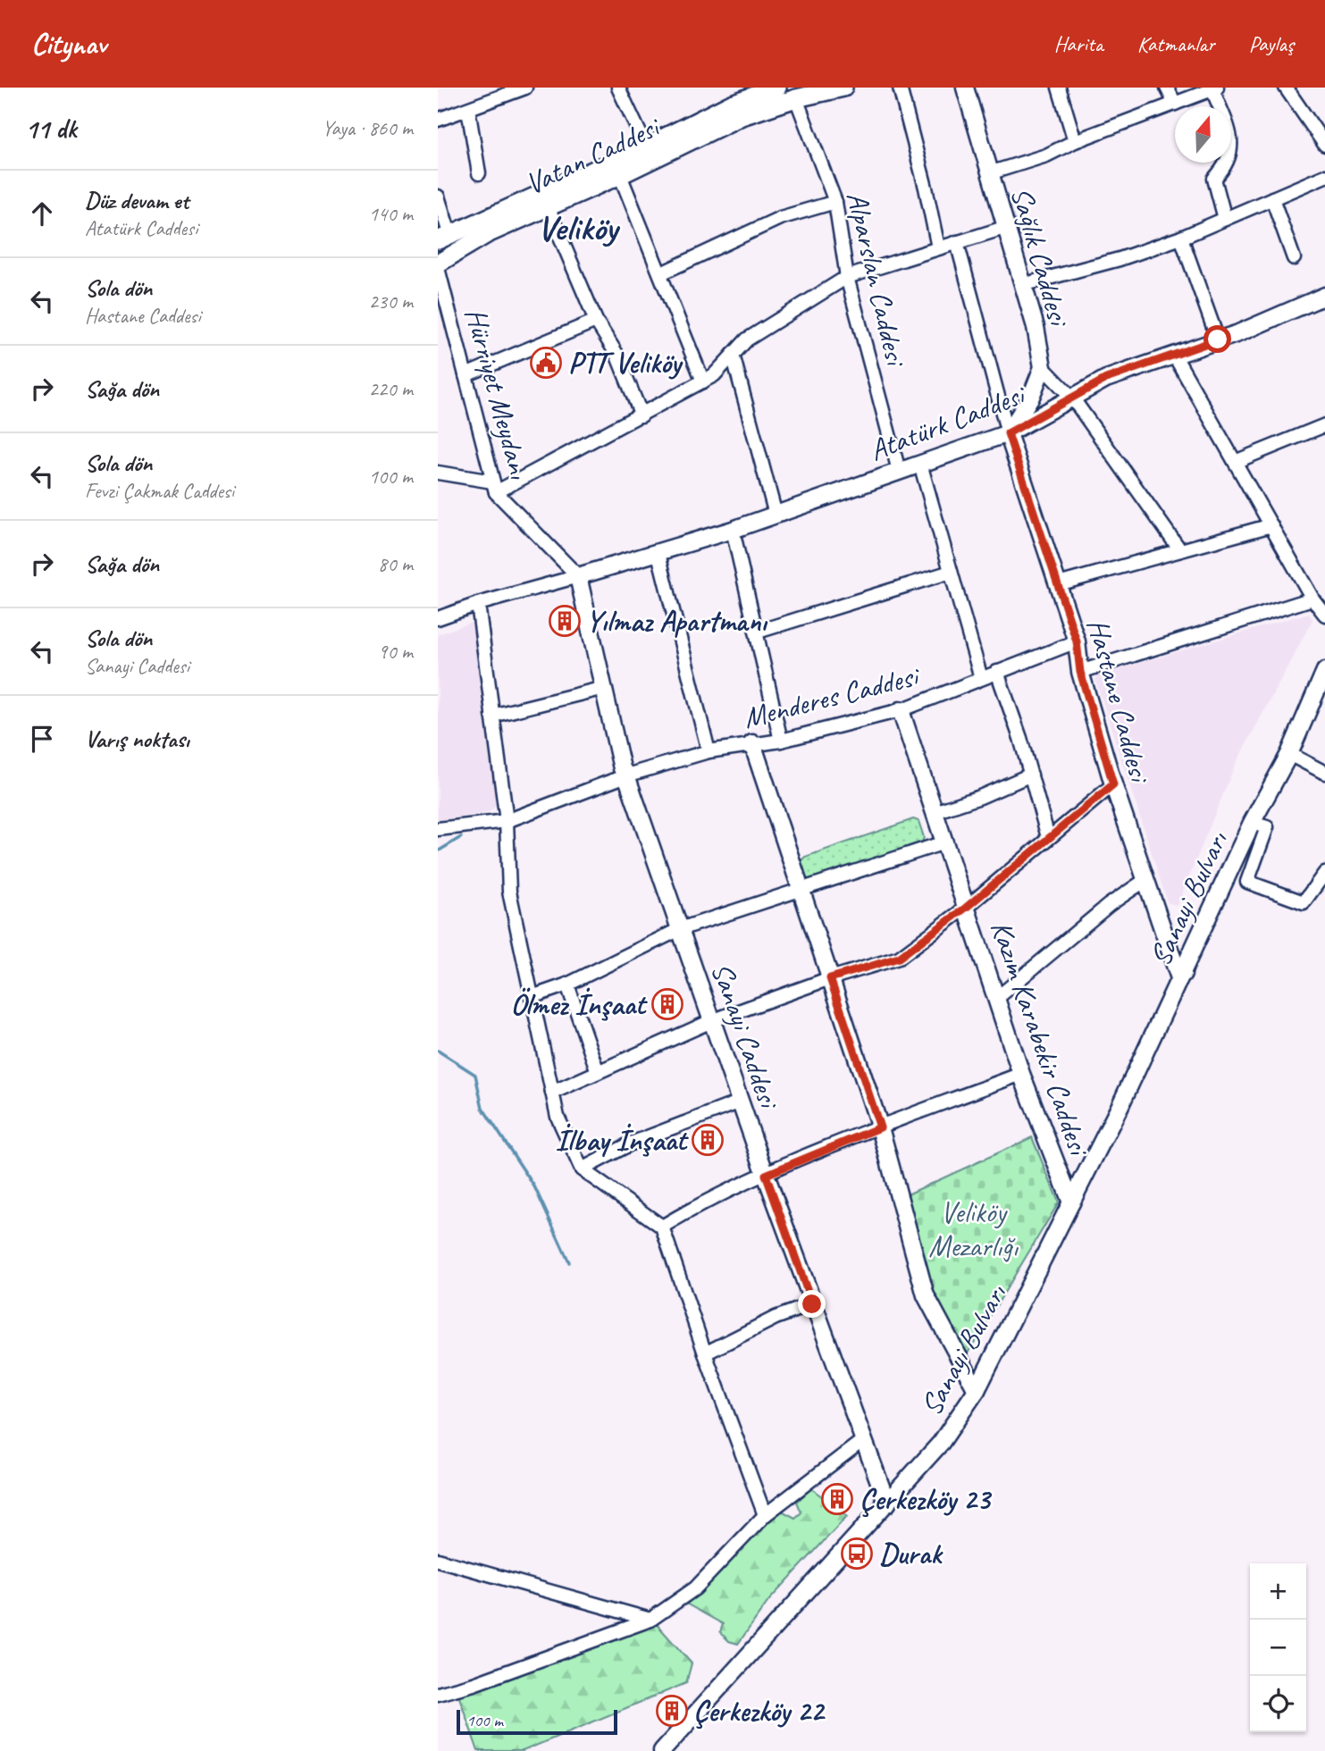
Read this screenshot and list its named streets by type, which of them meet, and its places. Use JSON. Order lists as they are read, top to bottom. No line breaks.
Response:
{"streets":{"main road":["Vatan Caddesi"],"street":["Sağlık Caddesi","Alparslan Caddesi","Hürriyet Meydanı","Atatürk Caddesi","Menderes Caddesi","Hastane Caddesi","Sanayi Bulvarı","Sanayi Caddesi","Kazım Karabekir Caddesi"]},"crossings":[["Vatan Caddesi","Alparslan Caddesi"],["Vatan Caddesi","Hürriyet Meydanı"],["Sağlık Caddesi","Atatürk Caddesi"],["Sağlık Caddesi","Hastane Caddesi"],["Alparslan Caddesi","Atatürk Caddesi"],["Hürriyet Meydanı","Atatürk Caddesi"],["Hürriyet Meydanı","Sanayi Caddesi"],["Atatürk Caddesi","Hastane Caddesi"],["Atatürk Caddesi","Sanayi Caddesi"],["Menderes Caddesi","Hastane Caddesi"],["Menderes Caddesi","Sanayi Caddesi"],["Menderes Caddesi","Kazım Karabekir Caddesi"],["Hastane Caddesi","Sanayi Bulvarı"],["Sanayi Bulvarı","Sanayi Caddesi"],["Sanayi Bulvarı","Kazım Karabekir Caddesi"]],"districts":["Veliköy"],"parks":["Veliköy Mezarlığı"],"places":{"public building":["PTT Veliköy"],"building":["Yılmaz Apartmanı","Ölmez İnşaat","İlbay İnşaat","Çerkezköy 23","Çerkezköy 22"],"bus stop":["Durak"]},"scale_bar":"100 m","north":"top","page":{"header":"Citynav","nav":["Harita","Katmanlar","Paylaş"],"heading":["11 dk","Yaya · 860 m"],"list":[["Düz devam et","Atatürk Caddesi","140 m"],["Sola dön","Hastane Caddesi","230 m"],["Sağa dön","220 m"],["Sola dön","Fevzi Çakmak Caddesi","100 m"],["Sağa dön","80 m"],["Sola dön","Sanayi Caddesi","90 m"],"Varış noktası"],"map_buttons":["+","−"],"scale":"100 m"}}
